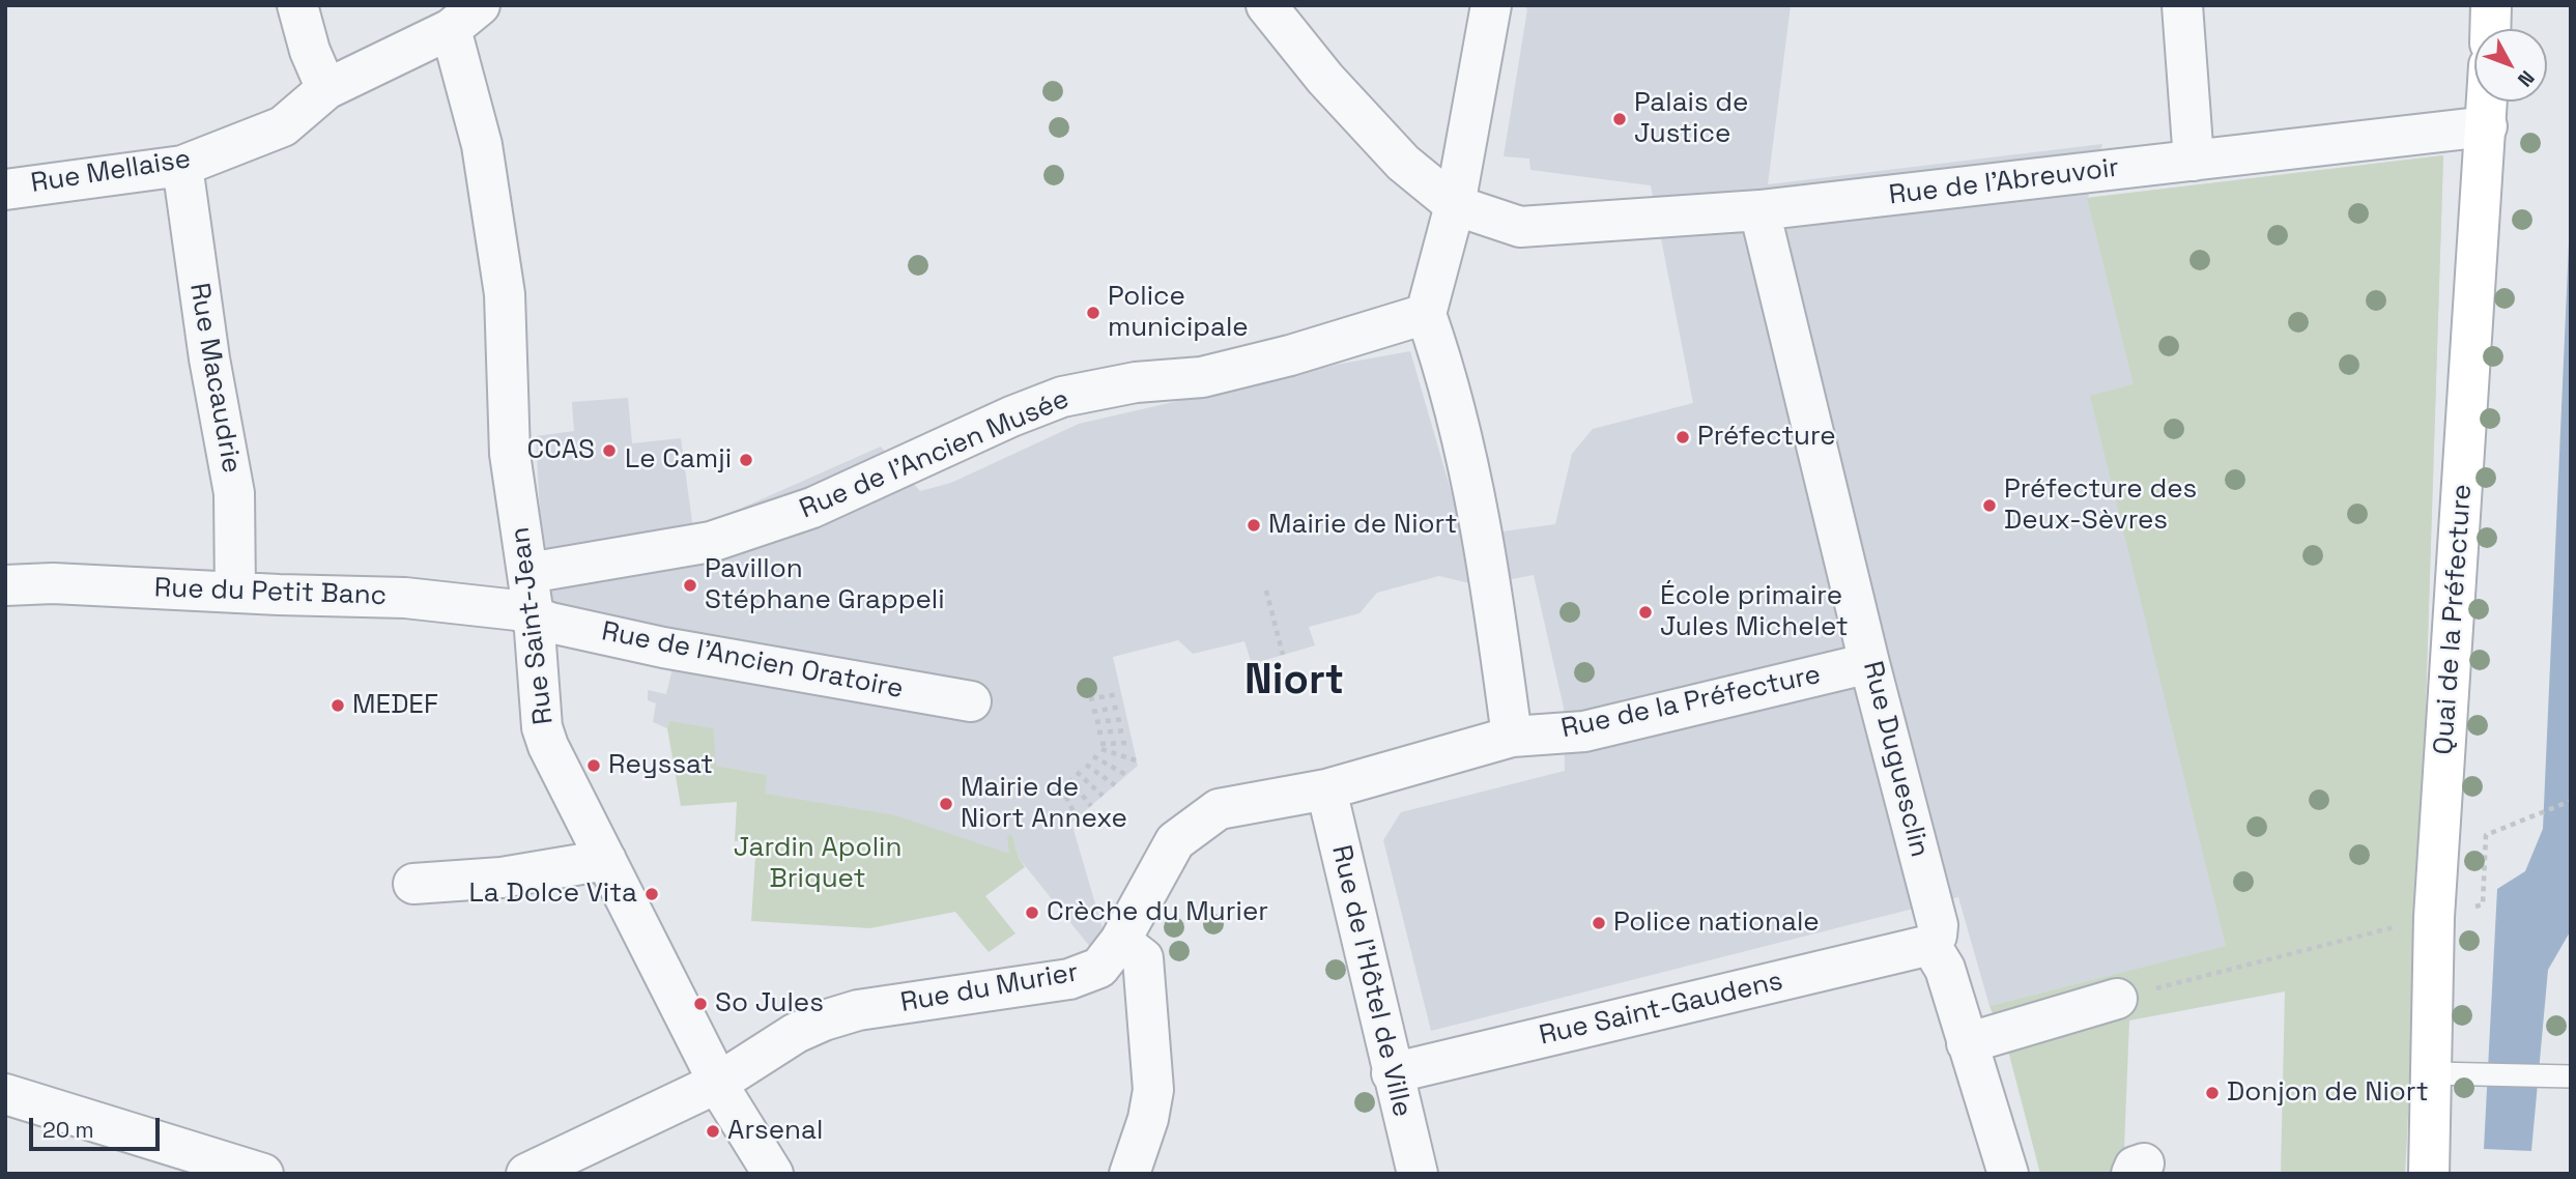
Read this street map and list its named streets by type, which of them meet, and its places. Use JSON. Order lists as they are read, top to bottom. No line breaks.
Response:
{"streets":{"street":["Rue Mellaise","Rue de l'Abreuvoir","Rue Macaudrie","Rue de l'Ancien Musée","Rue du Petit Banc","Quai de la Préfecture","Rue Saint-Jean","Rue de l'Ancien Oratoire","Rue de la Préfecture","Rue Duguesclin","Rue de l'Hôtel de Ville","Rue du Murier","Rue Saint-Gaudens"]},"crossings":[["Rue Mellaise","Rue Macaudrie"],["Rue Mellaise","Rue Saint-Jean"],["Rue de l'Abreuvoir","Quai de la Préfecture"],["Rue de l'Abreuvoir","Rue Duguesclin"],["Rue Macaudrie","Rue du Petit Banc"],["Rue de l'Ancien Musée","Rue Saint-Jean"],["Rue du Petit Banc","Rue Saint-Jean"],["Rue du Petit Banc","Rue de l'Ancien Oratoire"],["Rue Saint-Jean","Rue de l'Ancien Oratoire"],["Rue Saint-Jean","Rue du Murier"],["Rue de la Préfecture","Rue Duguesclin"],["Rue de la Préfecture","Rue de l'Hôtel de Ville"],["Rue de la Préfecture","Rue du Murier"],["Rue Duguesclin","Rue Saint-Gaudens"],["Rue de l'Hôtel de Ville","Rue du Murier"],["Rue de l'Hôtel de Ville","Rue Saint-Gaudens"]],"districts":["Niort"],"parks":["Jardin Apolin Briquet"],"places":["Palais de Justice","Police municipale","Préfecture","CCAS","Le Camji","Préfecture des Deux-Sèvres","Mairie de Niort","Pavillon Stéphane Grappeli","École primaire Jules Michelet","MEDEF","Reyssat","Mairie de Niort Annexe","La Dolce Vita","Crèche du Murier","Police nationale","So Jules","Donjon de Niort","Arsenal"],"scale_bar":"20 m","north":"bottom right"}
